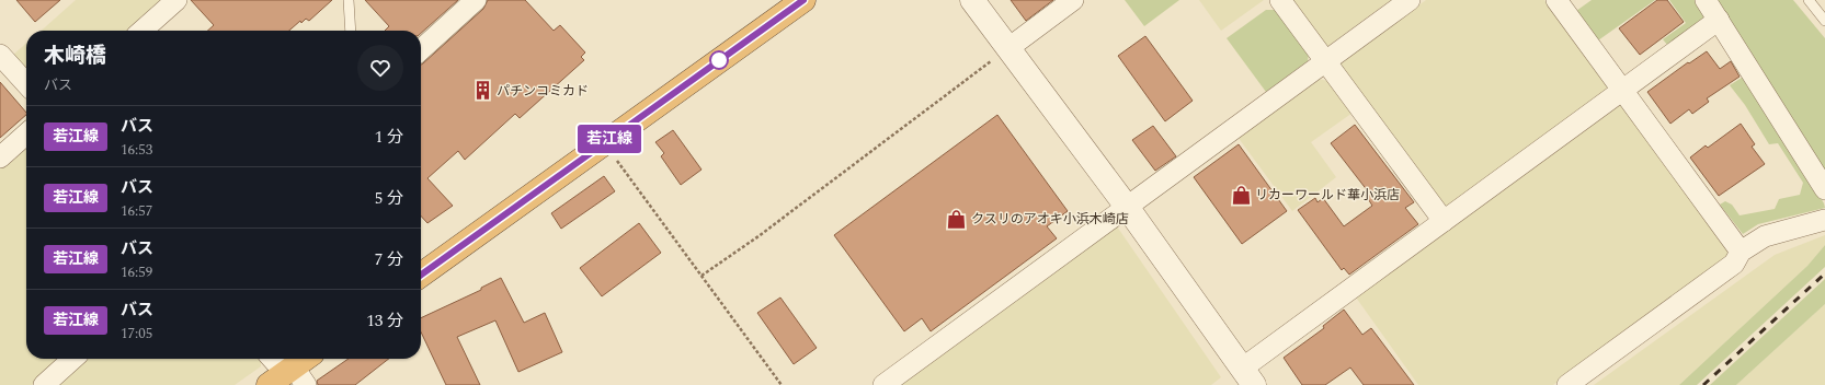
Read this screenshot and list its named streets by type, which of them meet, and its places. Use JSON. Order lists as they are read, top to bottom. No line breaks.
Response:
{"places":{"building":["パチンコミカド"],"shop":["リカーワールド華小浜店","クスリのアオキ小浜木崎店"]},"lines":["bus line 若江線"],"page":{"on_map":"若江線","heading":["木崎橋","バス"],"list":[{"mark":"若江線","name":"バス","note":"16:53","value":"1 分"},{"mark":"若江線","name":"バス","note":"16:57","value":"5 分"},{"mark":"若江線","name":"バス","note":"16:59","value":"7 分"},{"mark":"若江線","name":"バス","note":"17:05","value":"13 分"}]}}
